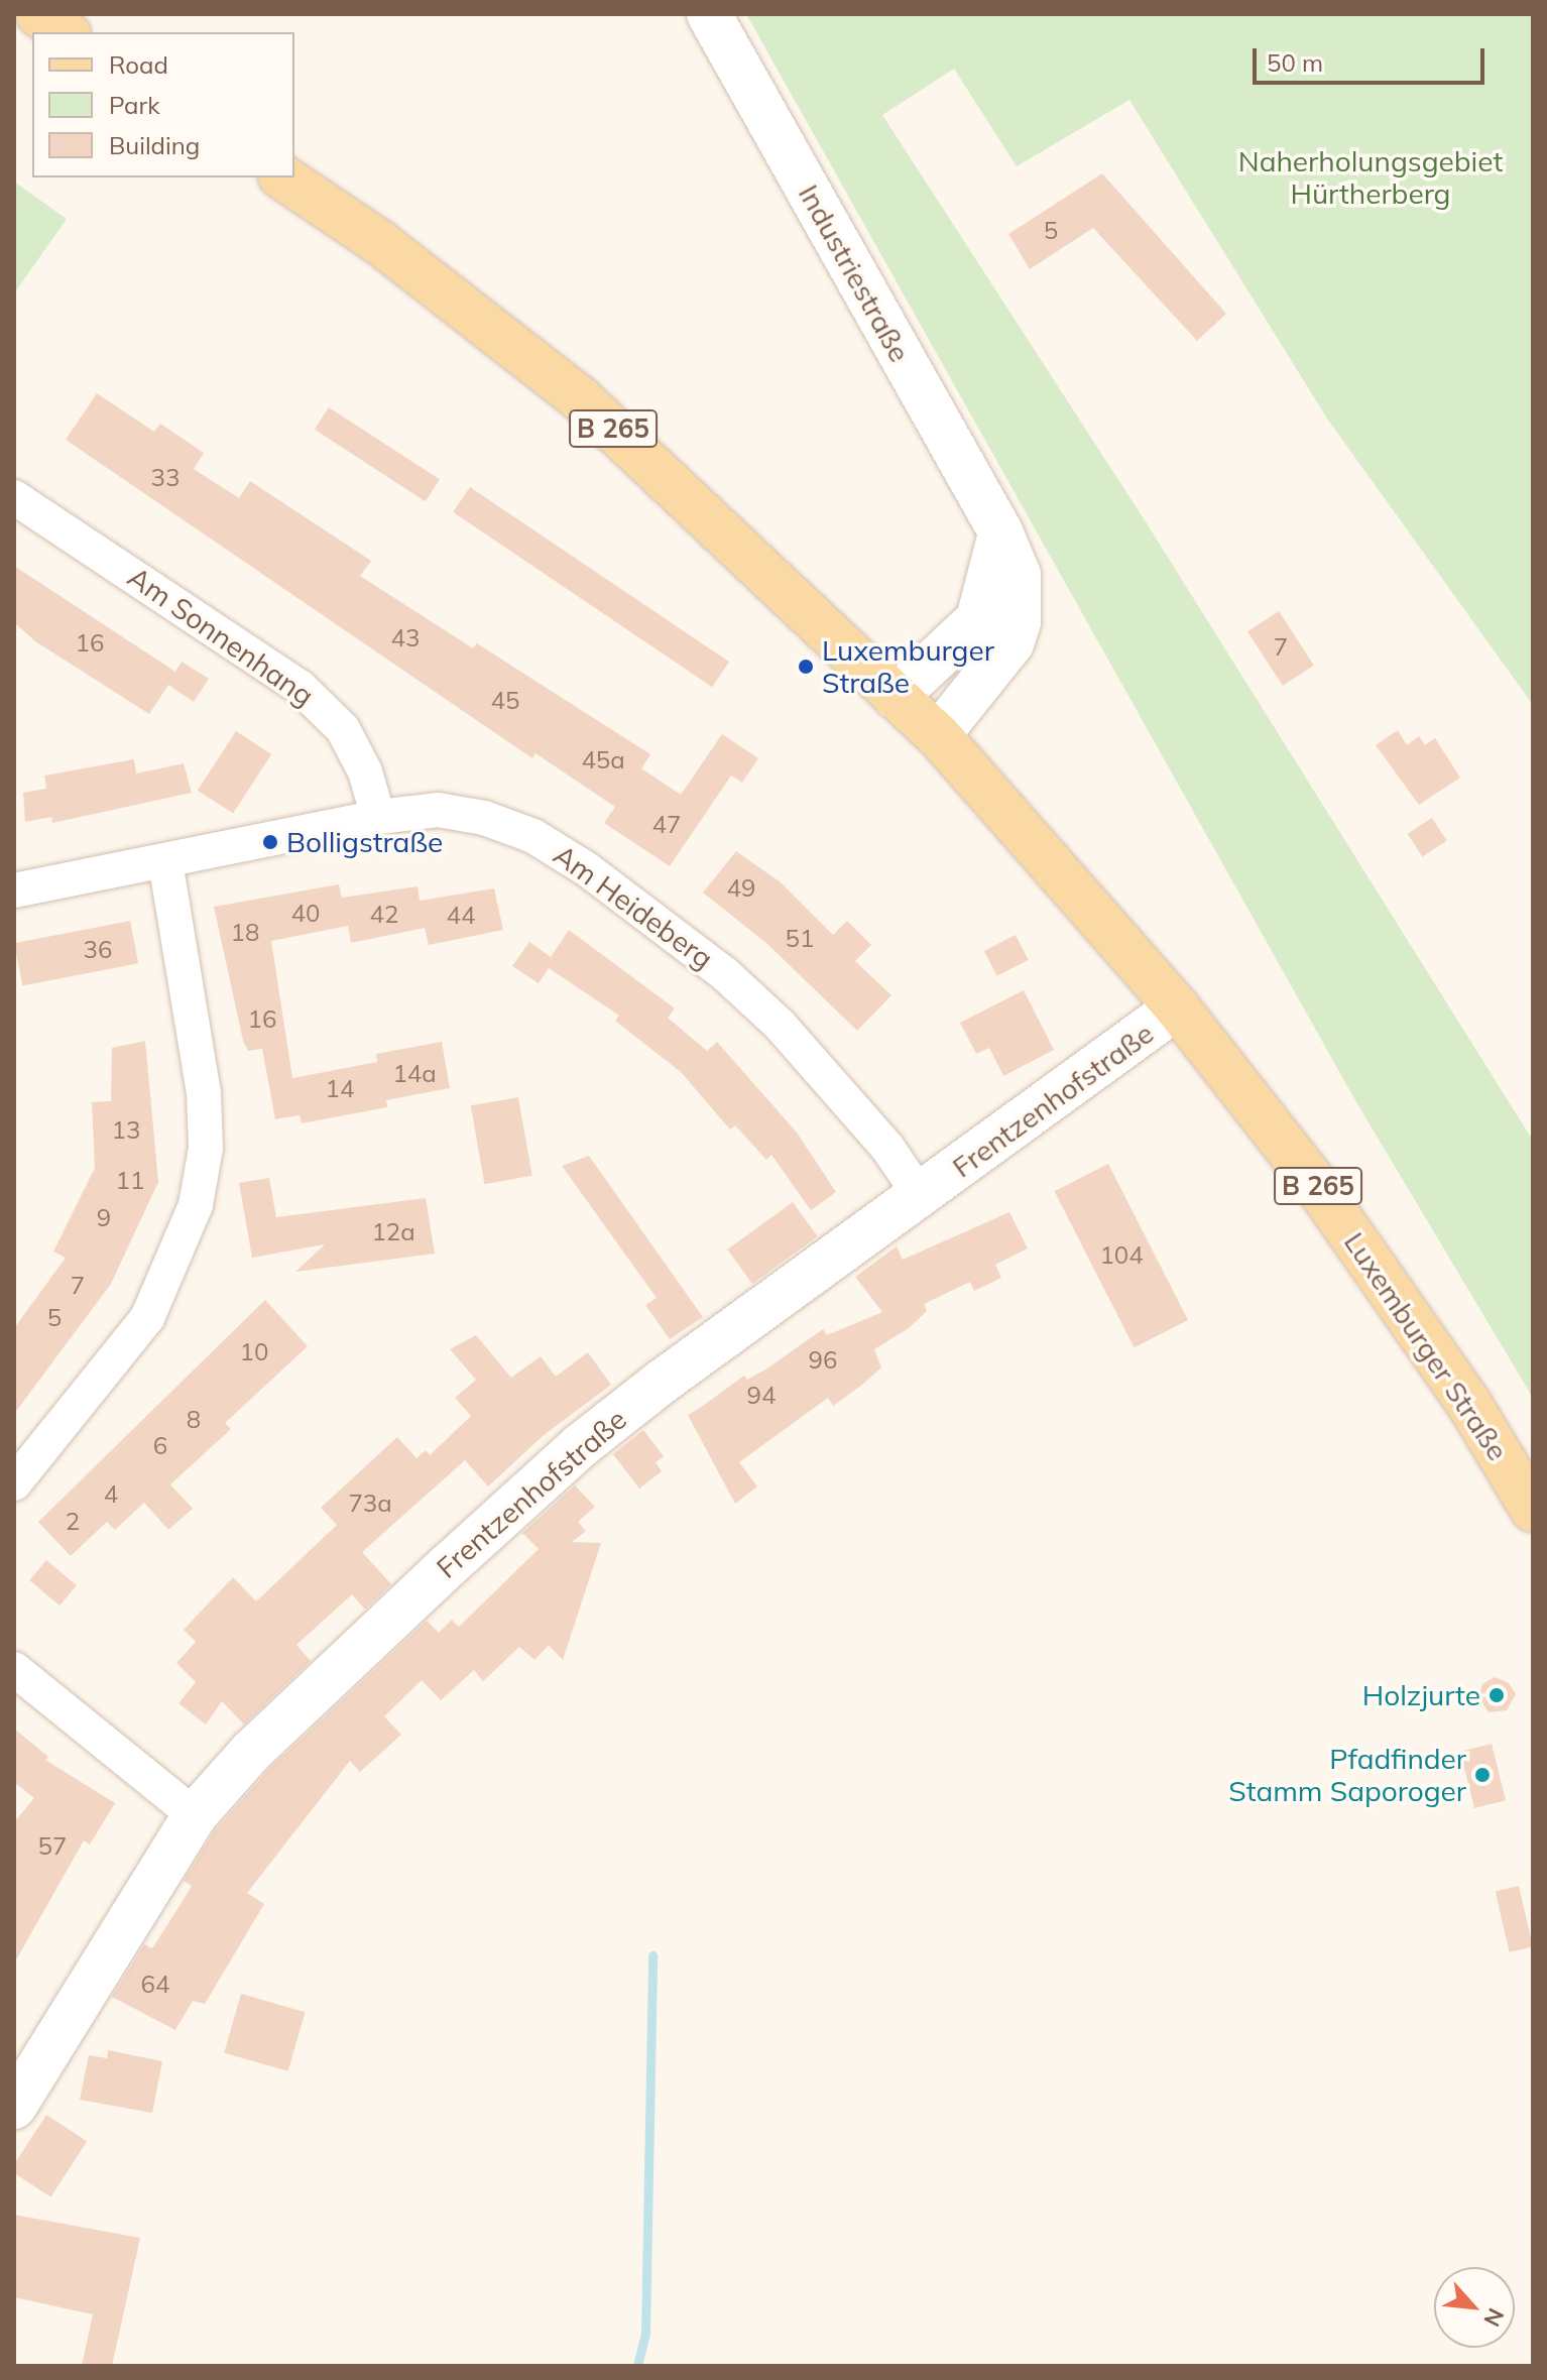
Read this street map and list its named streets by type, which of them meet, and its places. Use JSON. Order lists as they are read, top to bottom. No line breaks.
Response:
{"streets":{"main road":["B 265","Luxemburger Straße"],"street":["Industriestraße","Am Sonnenhang","Am Heideberg","Frentzenhofstraße"]},"crossings":[["Industriestraße","Luxemburger Straße"],["Am Sonnenhang","Am Heideberg"],["Am Heideberg","Frentzenhofstraße"],["Frentzenhofstraße","Luxemburger Straße"]],"parks":["Naherholungsgebiet Hürtherberg"],"places":["Luxemburger Straße","Bolligstraße","Holzjurte","Pfadfinder Stamm Saporoger"],"house_numbers":["5","33","43","16","7","45","45a","47","49","40","42","44","18","51","36","16","14a","14","13","11","9","12a","104","7","5","10","96","94","8","6","4","73a","2","57","64"],"legend":["Road","Park","Building"],"scale_bar":"50 m","north":"bottom right"}
